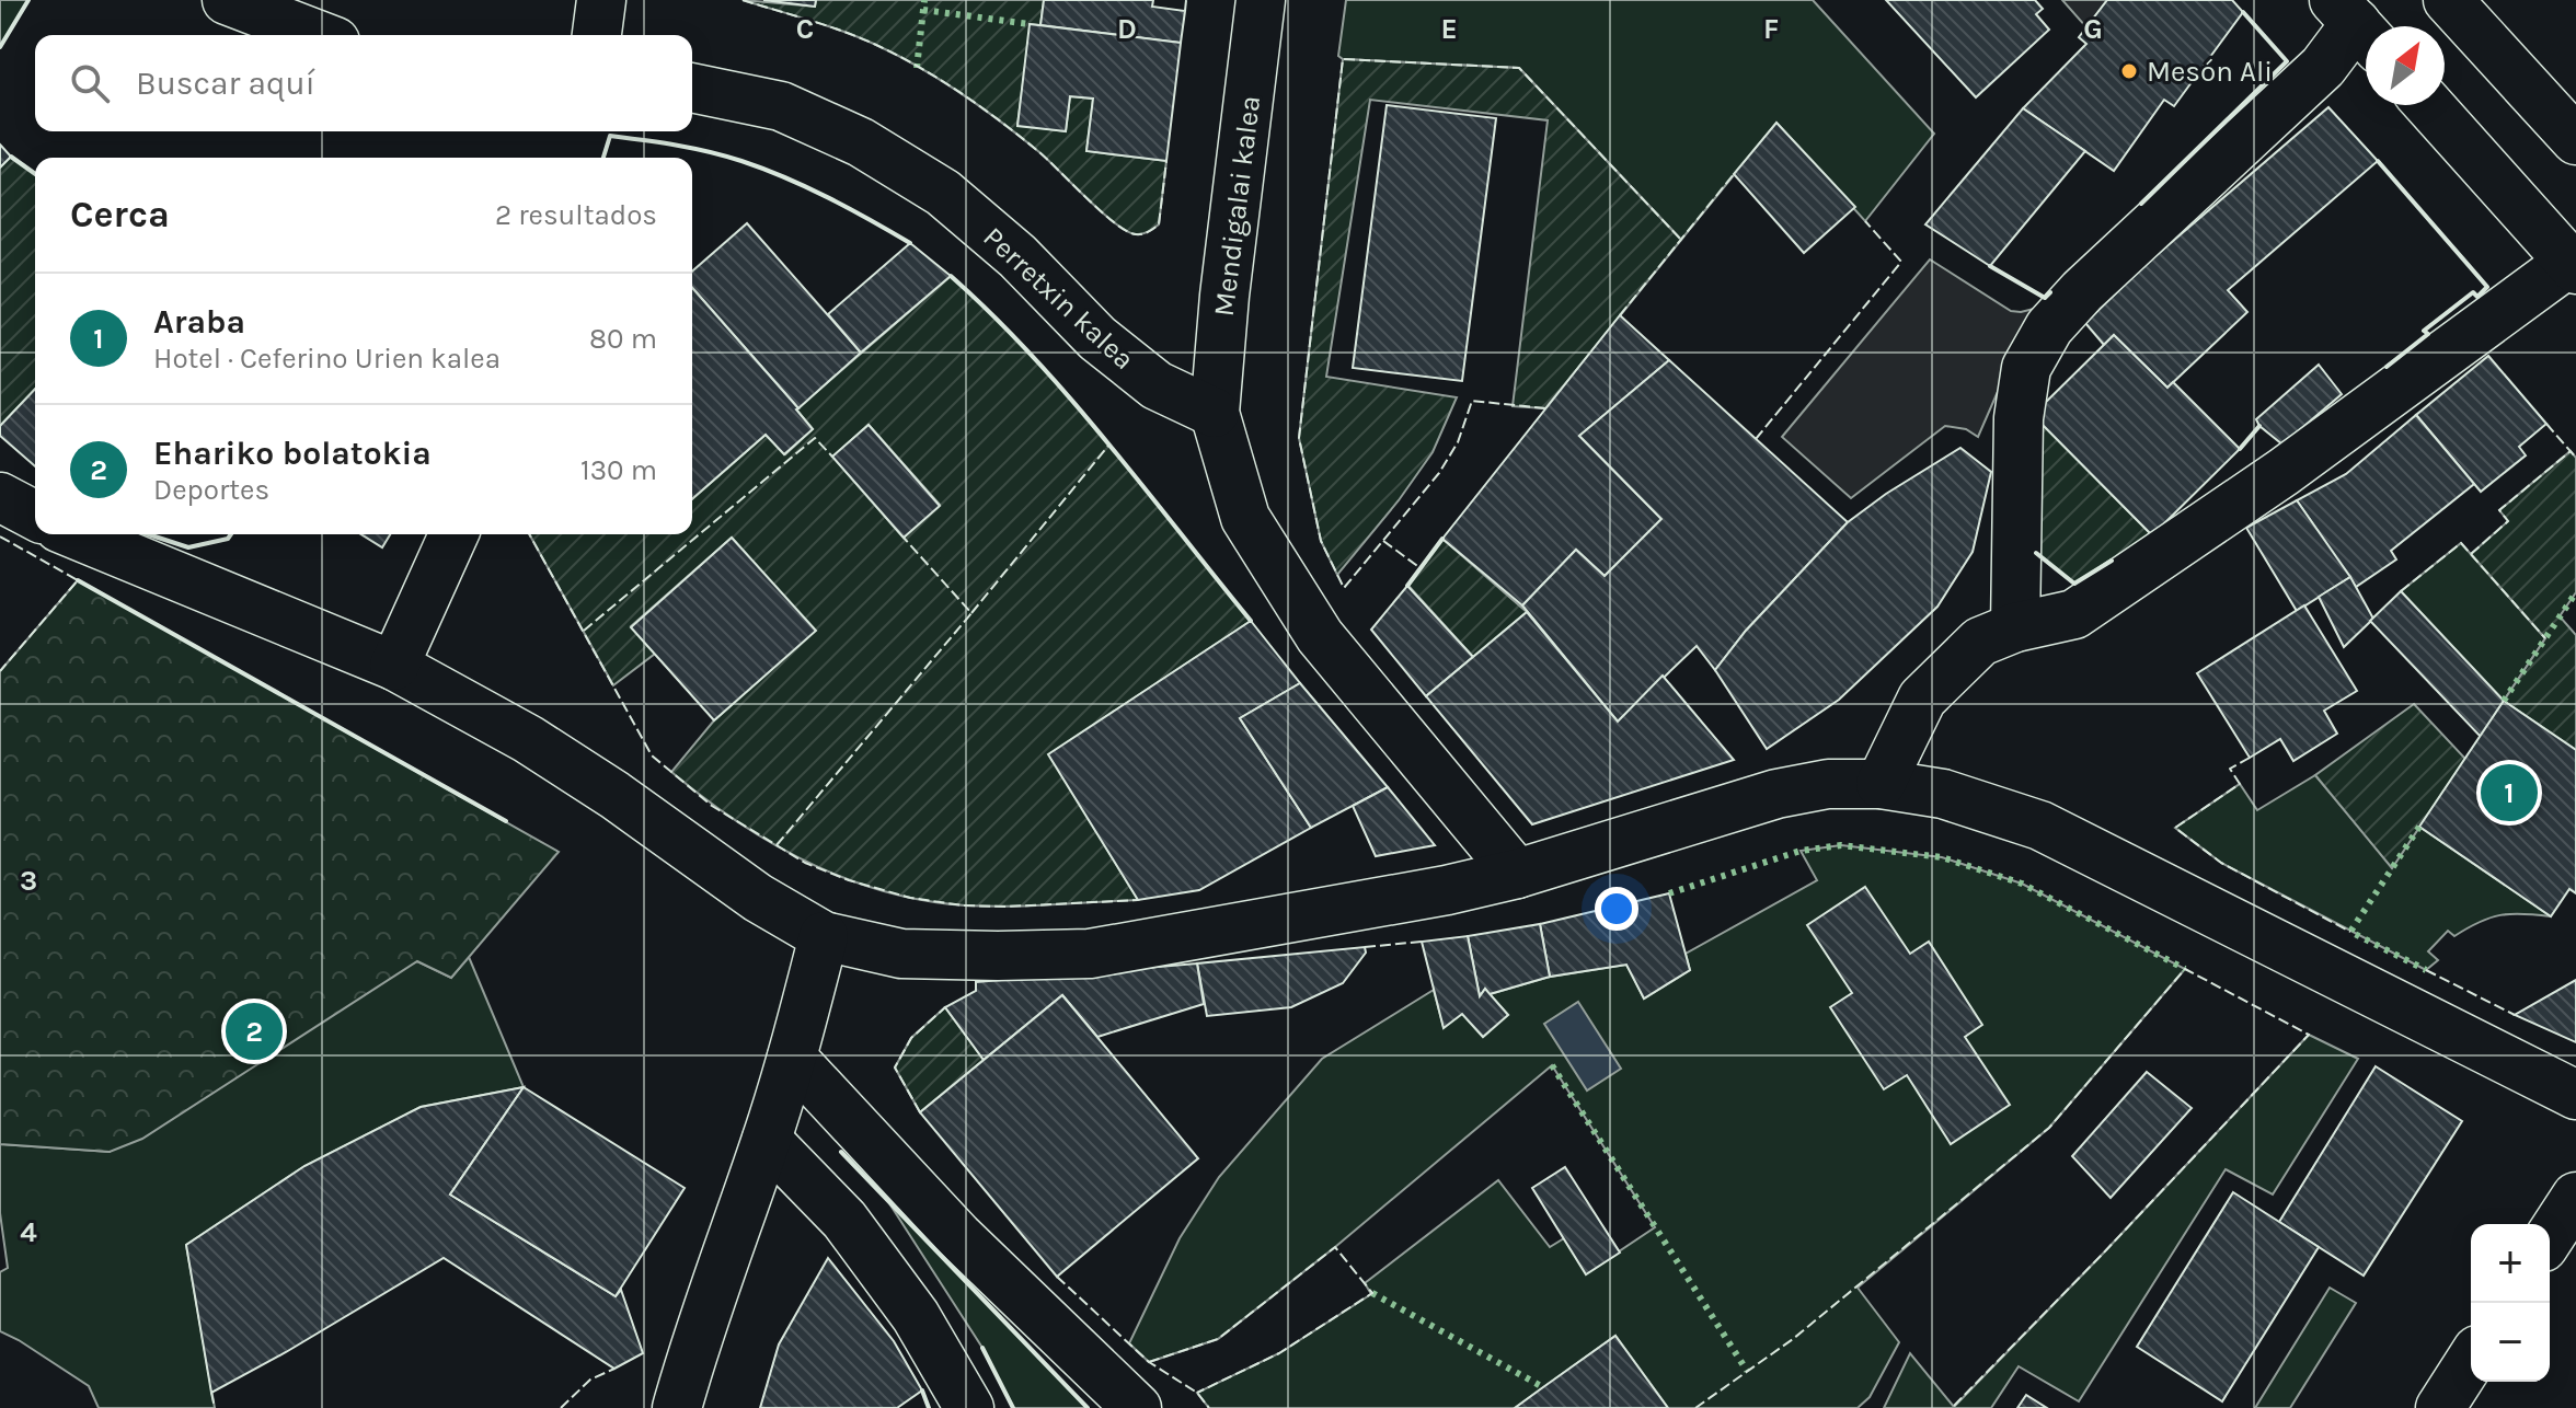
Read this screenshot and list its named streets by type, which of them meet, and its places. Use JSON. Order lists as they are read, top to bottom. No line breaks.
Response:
{"streets":{"street":["Mendigalai kalea","Perretxin kalea"]},"crossings":[["Mendigalai kalea","Perretxin kalea"]],"places":["Mesón Ali"],"north":"top right","page":{"search":"Buscar aquí","heading":["Cerca","2 resultados"],"list":[{"mark":"1","name":"Araba","note":"Hotel · Ceferino Urien kalea","value":"80 m"},{"mark":"2","name":"Ehariko bolatokia","note":"Deportes","value":"130 m"}],"pins":["1","2"],"map_buttons":["+","−"]},"grid":{"columns":["C","D","E","F","G"],"rows":["3","4"]}}
